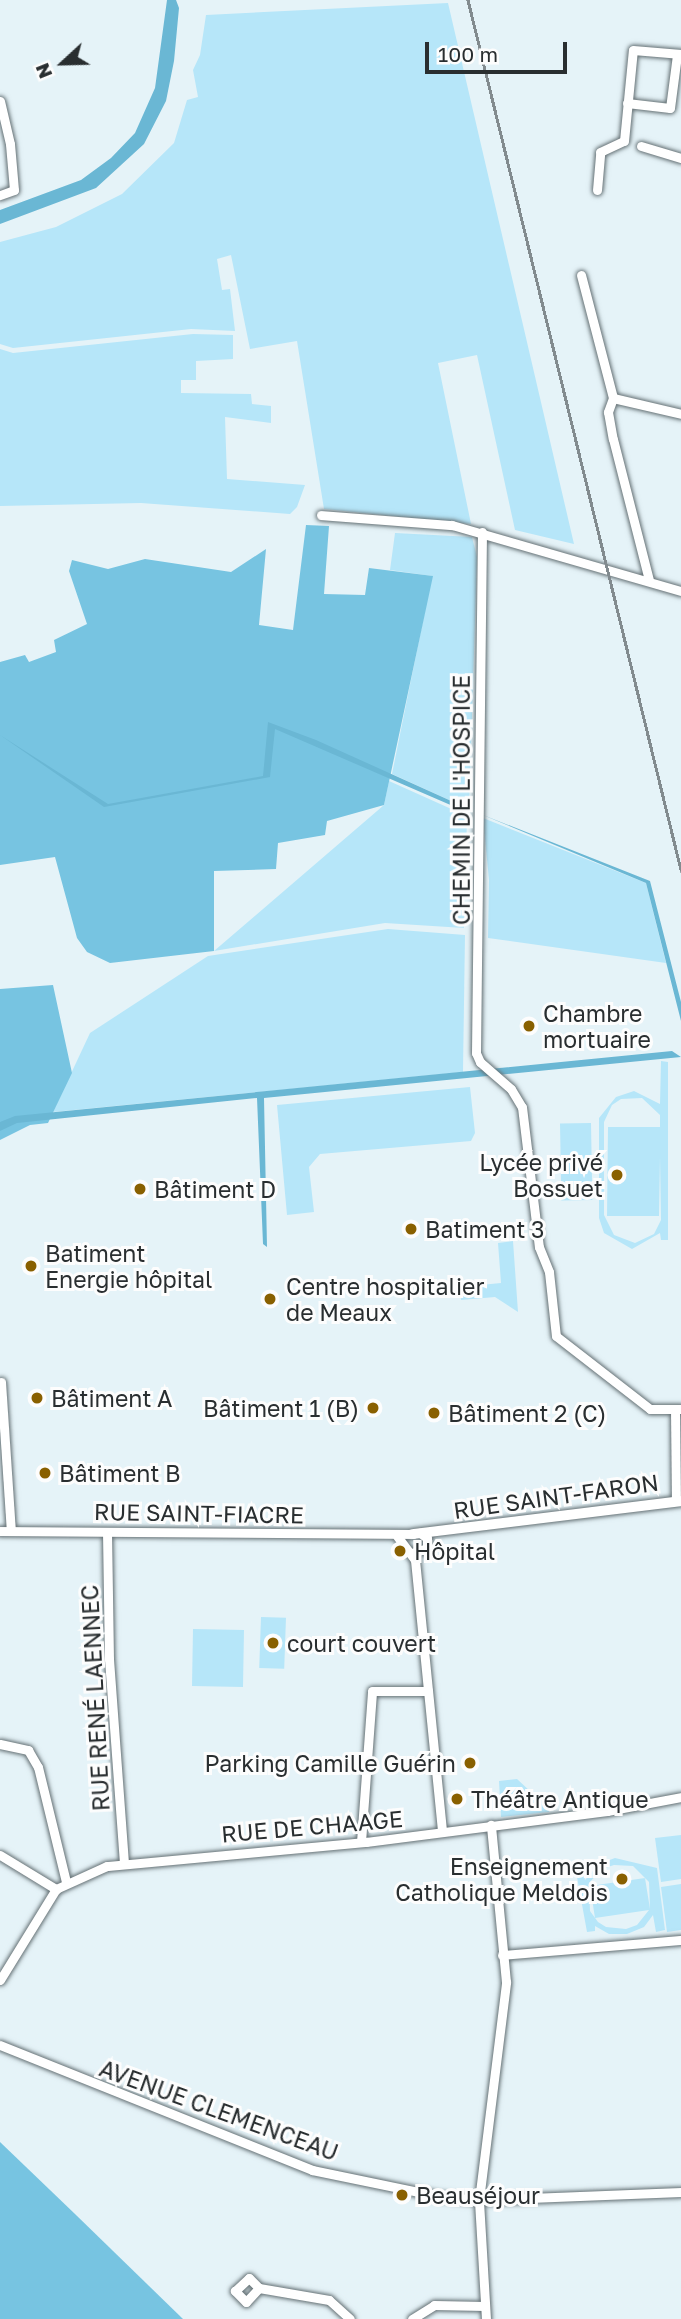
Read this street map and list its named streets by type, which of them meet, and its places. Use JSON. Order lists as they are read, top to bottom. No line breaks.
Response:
{"streets":{"street":["CHEMIN DE L'HOSPICE","RUE SAINT-FARON","RUE SAINT-FIACRE","RUE RENÉ LAENNEC","RUE DE CHAAGE","AVENUE CLEMENCEAU"]},"crossings":[["RUE SAINT-FARON","RUE SAINT-FIACRE"],["RUE SAINT-FIACRE","RUE RENÉ LAENNEC"],["RUE RENÉ LAENNEC","RUE DE CHAAGE"]],"places":["Chambre mortuaire","Lycée privé Bossuet","Bâtiment D","Batiment 3","Batiment Energie hôpital","Centre hospitalier de Meaux","Bâtiment A","Bâtiment 1 (B)","Bâtiment 2 (C)","Bâtiment B","Hôpital","court couvert","Parking Camille Guérin","Théâtre Antique","Enseignement Catholique Meldois","Beauséjour"],"scale_bar":"100 m","north":"left"}
